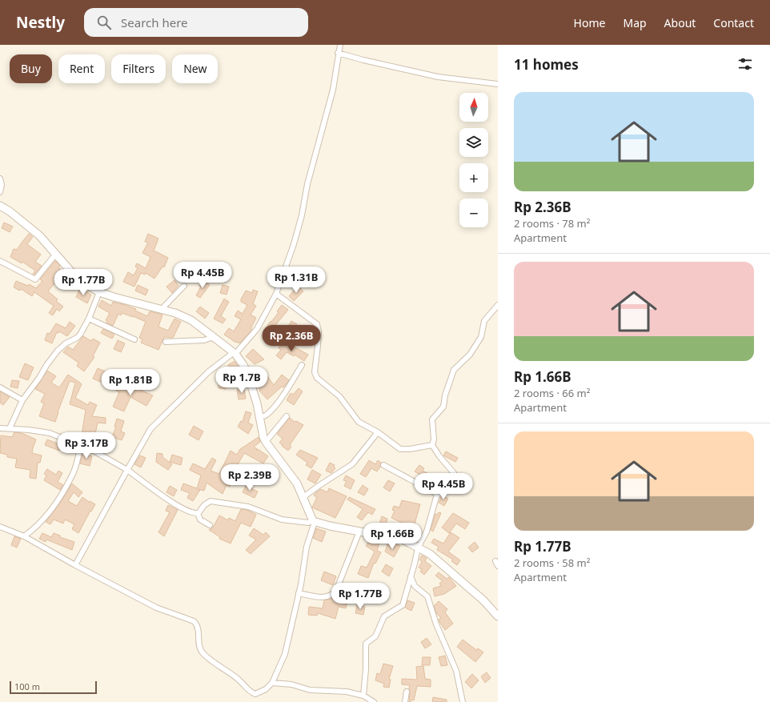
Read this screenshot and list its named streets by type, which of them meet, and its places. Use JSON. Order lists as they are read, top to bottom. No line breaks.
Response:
{"scale_bar":"100 m","north":"top","page":{"header":"Nestly","search":"Search here","nav":["Home","Map","About","Contact"],"heading":"11 homes","chip":["Buy","Rent","Filters","New"],"list":[{"name":"Rp 2.36B","note":"2 rooms · 78 m² · Apartment"},{"name":"Rp 1.66B","note":"2 rooms · 66 m² · Apartment"},{"name":"Rp 1.77B","note":"2 rooms · 58 m² · Apartment"}],"map_buttons":["+","−"],"price":["Rp 4.45B","Rp 1.31B","Rp 1.77B","Rp 2.36B","Rp 1.7B","Rp 1.81B","Rp 3.17B","Rp 2.39B","Rp 4.45B","Rp 1.66B","Rp 1.77B"],"scale":"100 m"}}
